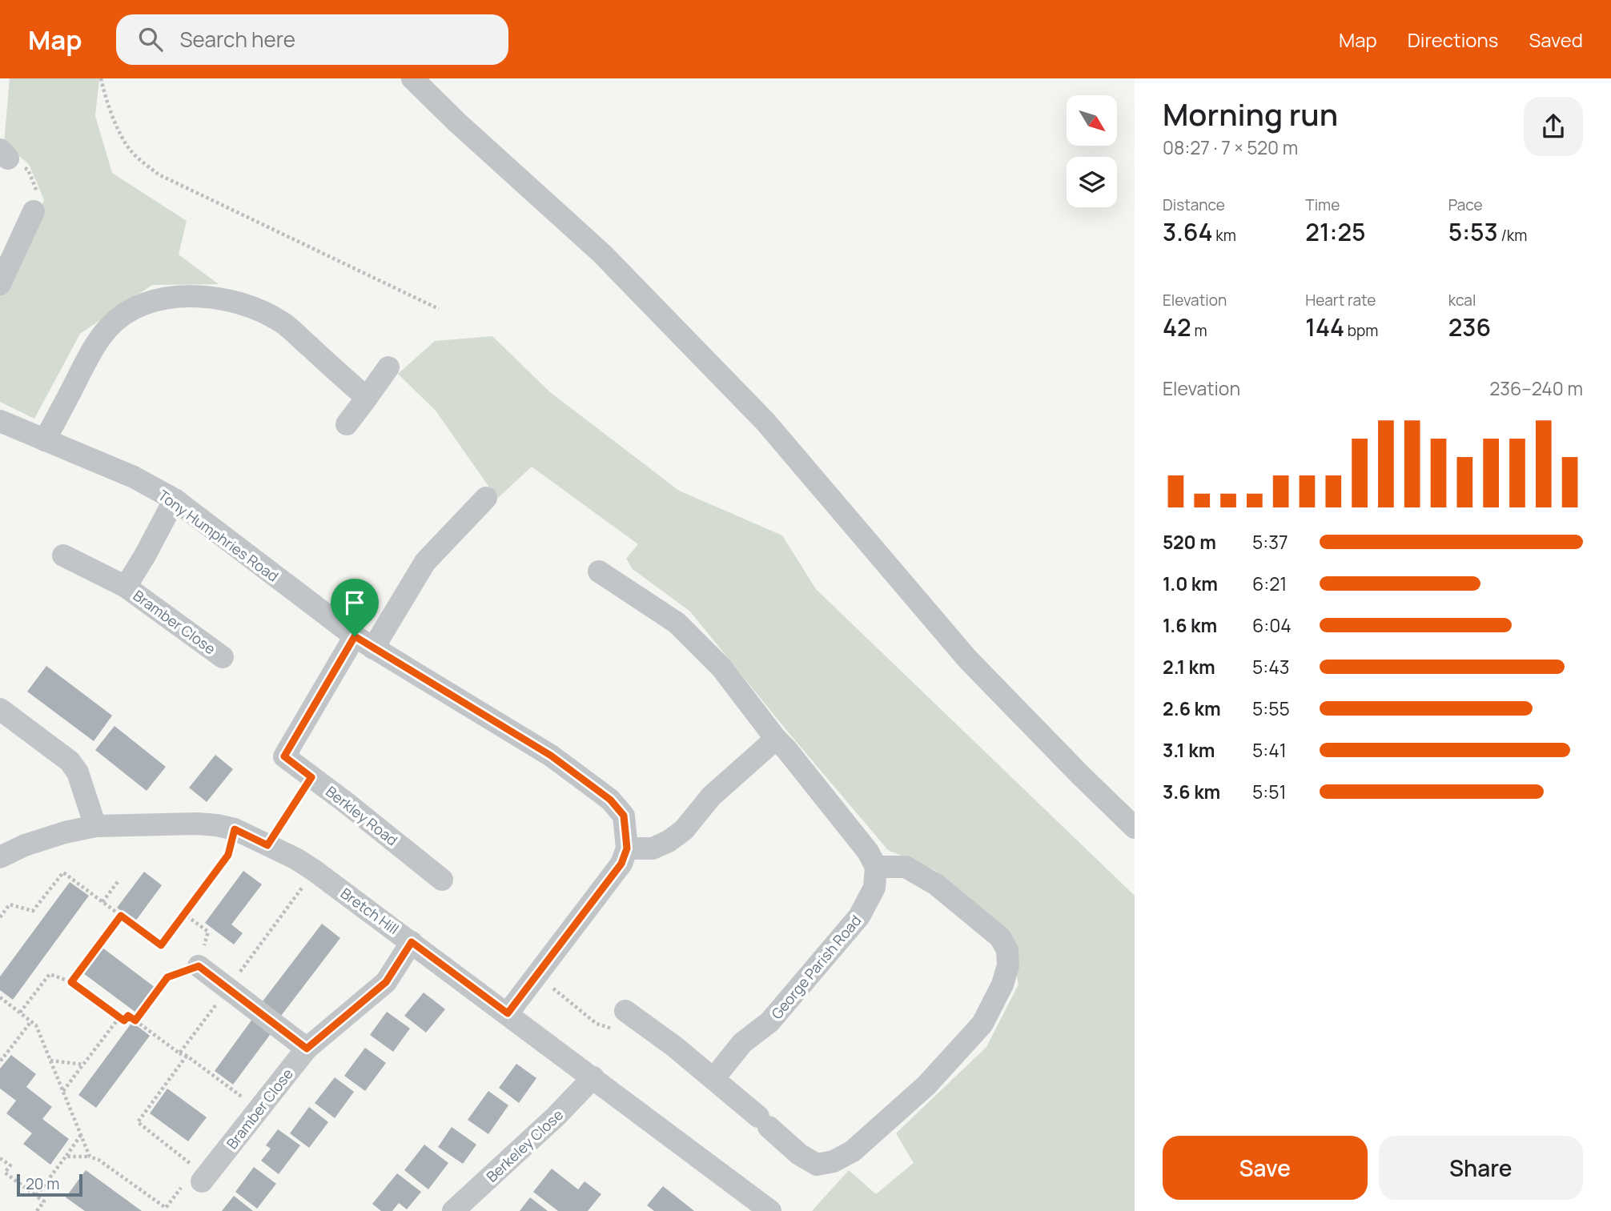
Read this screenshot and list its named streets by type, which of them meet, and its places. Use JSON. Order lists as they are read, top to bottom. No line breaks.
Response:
{"streets":{"street":["Tony Humphries Road","Bramber Close","Berkley Road","Bretch Hill","George Parish Road","Berkeley Close"]},"crossings":[["Tony Humphries Road","Bramber Close"],["Tony Humphries Road","Berkley Road"],["Bramber Close","Bretch Hill"],["Bretch Hill","Berkeley Close"]],"scale_bar":"20 m","north":"bottom right","page":{"header":"Map","search":"Search here","nav":["Map","Directions","Saved"],"heading":["Morning run","08:27 · 7 × 520 m"],"stats":[["Distance","3.64 km"],["Time","21:25"],["Pace","5:53 /km"],["Elevation","42 m"],["Heart rate","144 bpm"],["kcal","236"]],"chart":["Elevation","236–240 m"],"list":[{"name":"520 m","note":"5:37"},{"name":"1.0 km","note":"6:21"},{"name":"1.6 km","note":"6:04"},{"name":"2.1 km","note":"5:43"},{"name":"2.6 km","note":"5:55"},{"name":"3.1 km","note":"5:41"},{"name":"3.6 km","note":"5:51"}],"buttons":["Save","Share"],"scale":"20 m"}}
